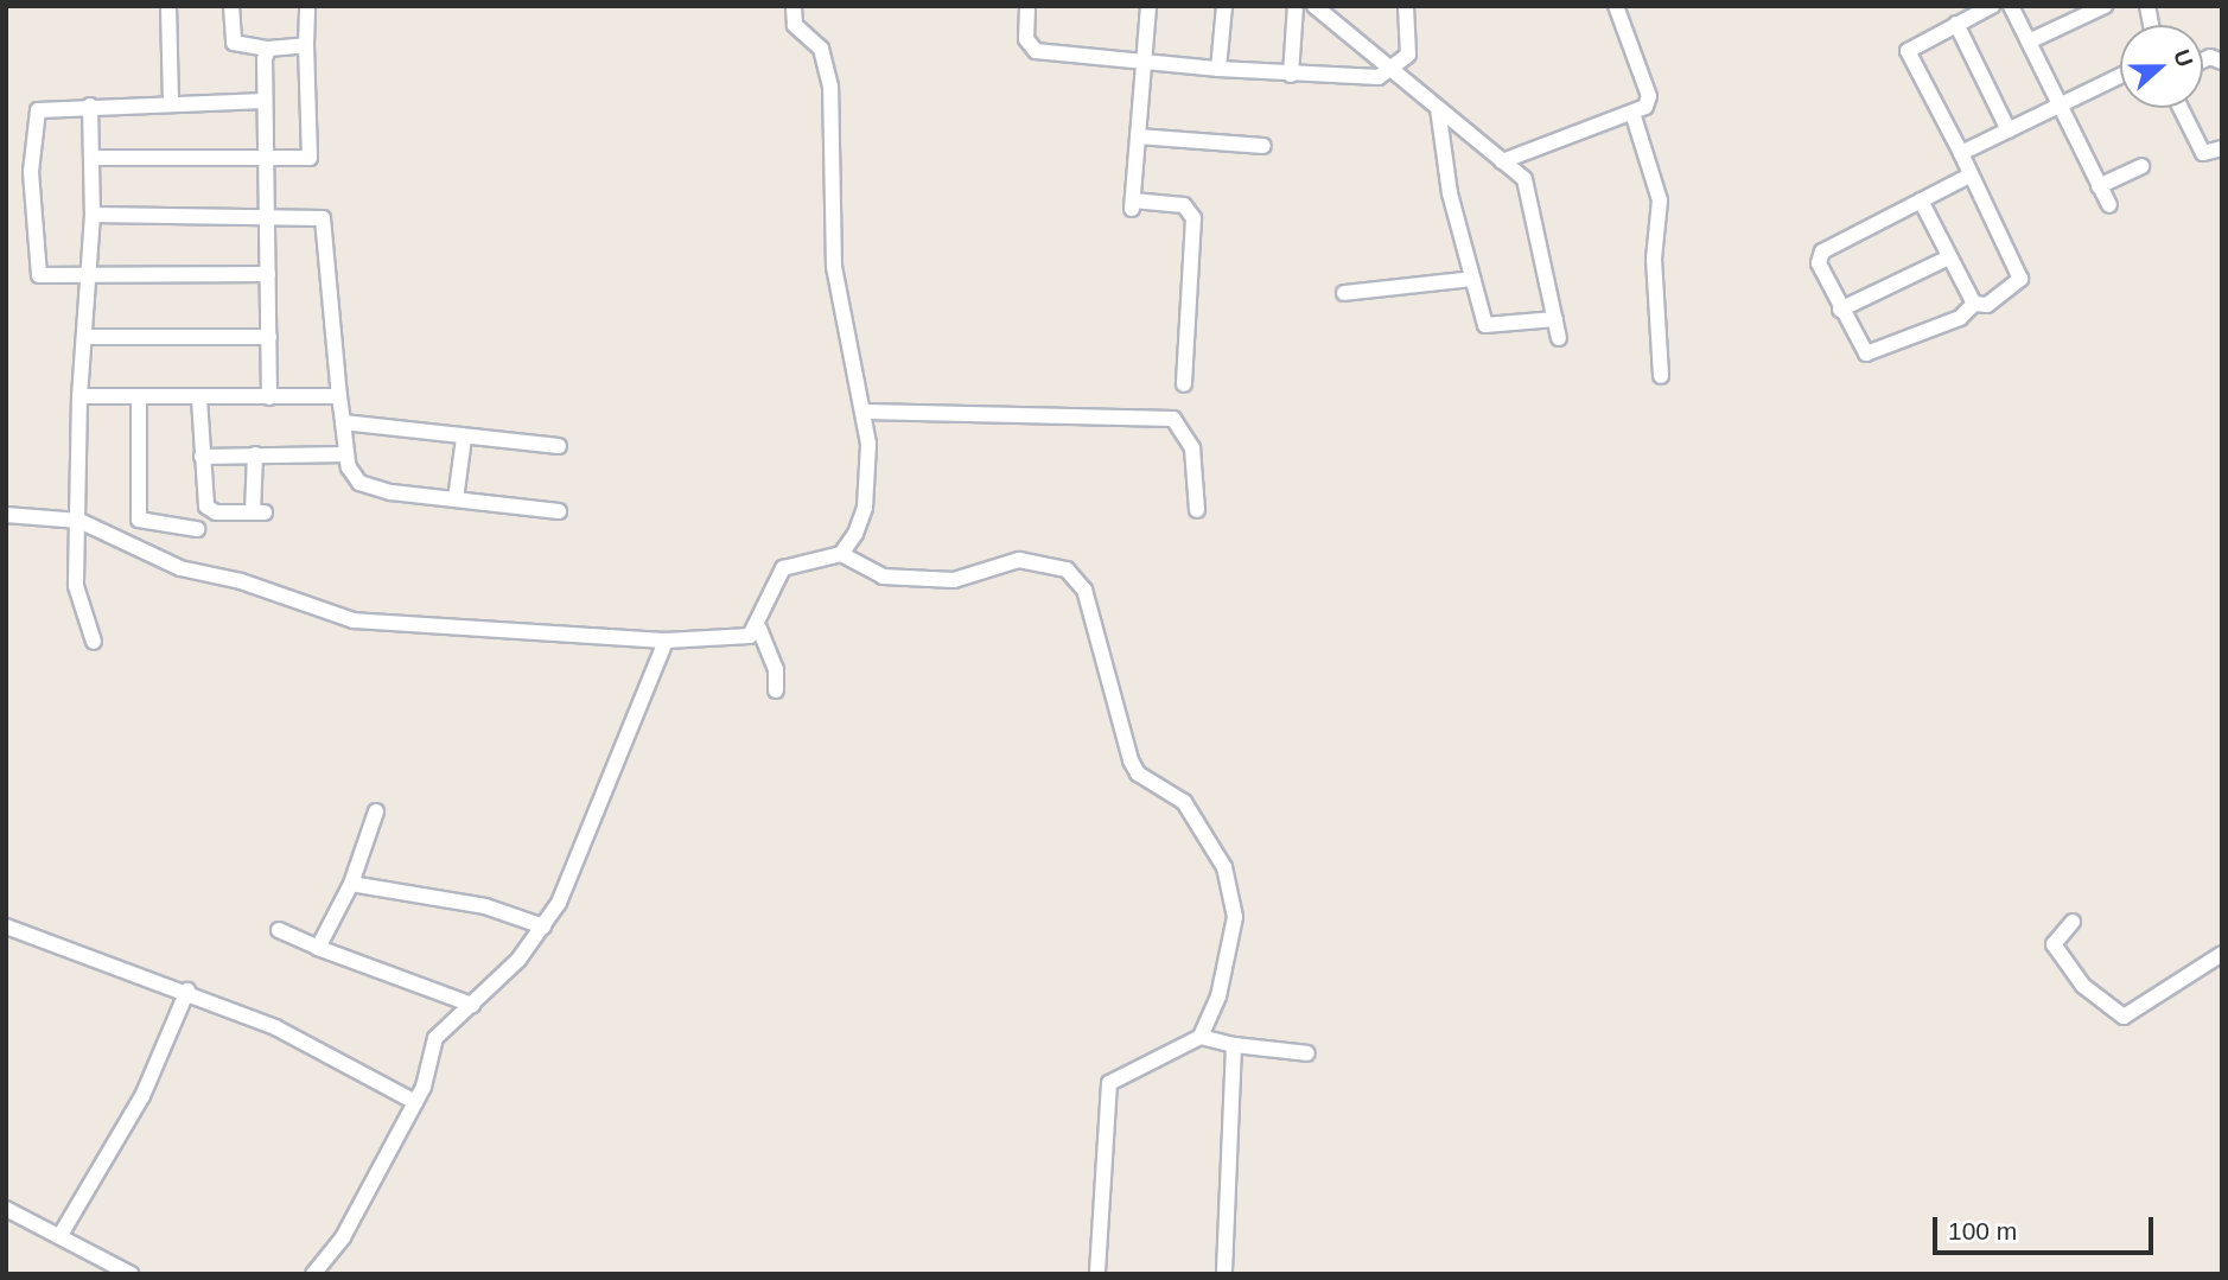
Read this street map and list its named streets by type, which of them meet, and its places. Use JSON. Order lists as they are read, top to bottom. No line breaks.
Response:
{"scale_bar":"100 m","north":"right"}
